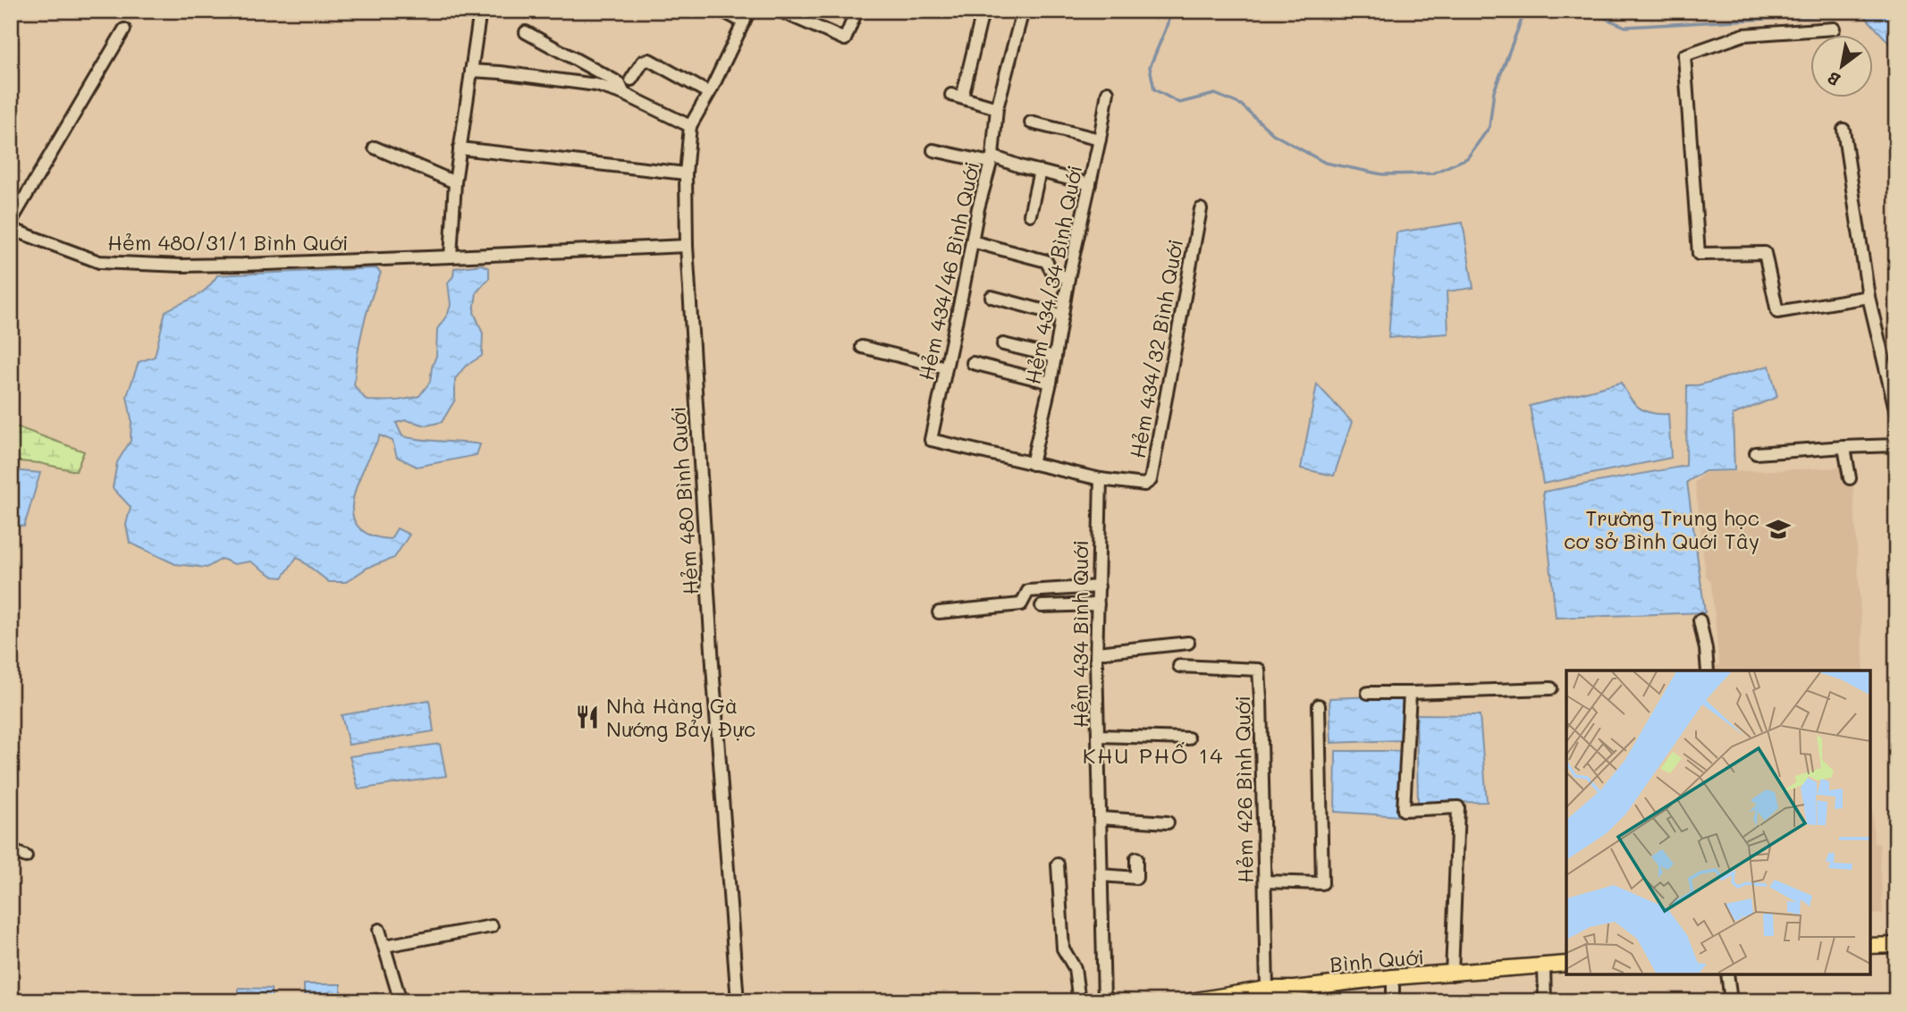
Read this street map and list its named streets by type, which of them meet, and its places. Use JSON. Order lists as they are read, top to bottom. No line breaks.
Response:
{"streets":{"main road":["Bình Quới"],"street":["Hẻm 480/31/1 Bình Quới","Hẻm 434/46 Bình Quới","Hẻm 434/34 Bình Quới","Hẻm 434/32 Bình Quới","Hẻm 480 Bình Quới","Hẻm 434 Bình Quới","Hẻm 426 Bình Quới"]},"crossings":[["Hẻm 480/31/1 Bình Quới","Hẻm 480 Bình Quới"],["Hẻm 434/46 Bình Quới","Hẻm 434/34 Bình Quới"],["Hẻm 434/32 Bình Quới","Hẻm 434 Bình Quới"],["Hẻm 426 Bình Quới","Bình Quới"]],"districts":["KHU PHỐ 14"],"places":{"school or university":["Trường Trung học cơ sở Bình Quới Tây"],"restaurant":["Nhà Hàng Gà Nướng Bảy Đực"]},"north":"bottom left"}
